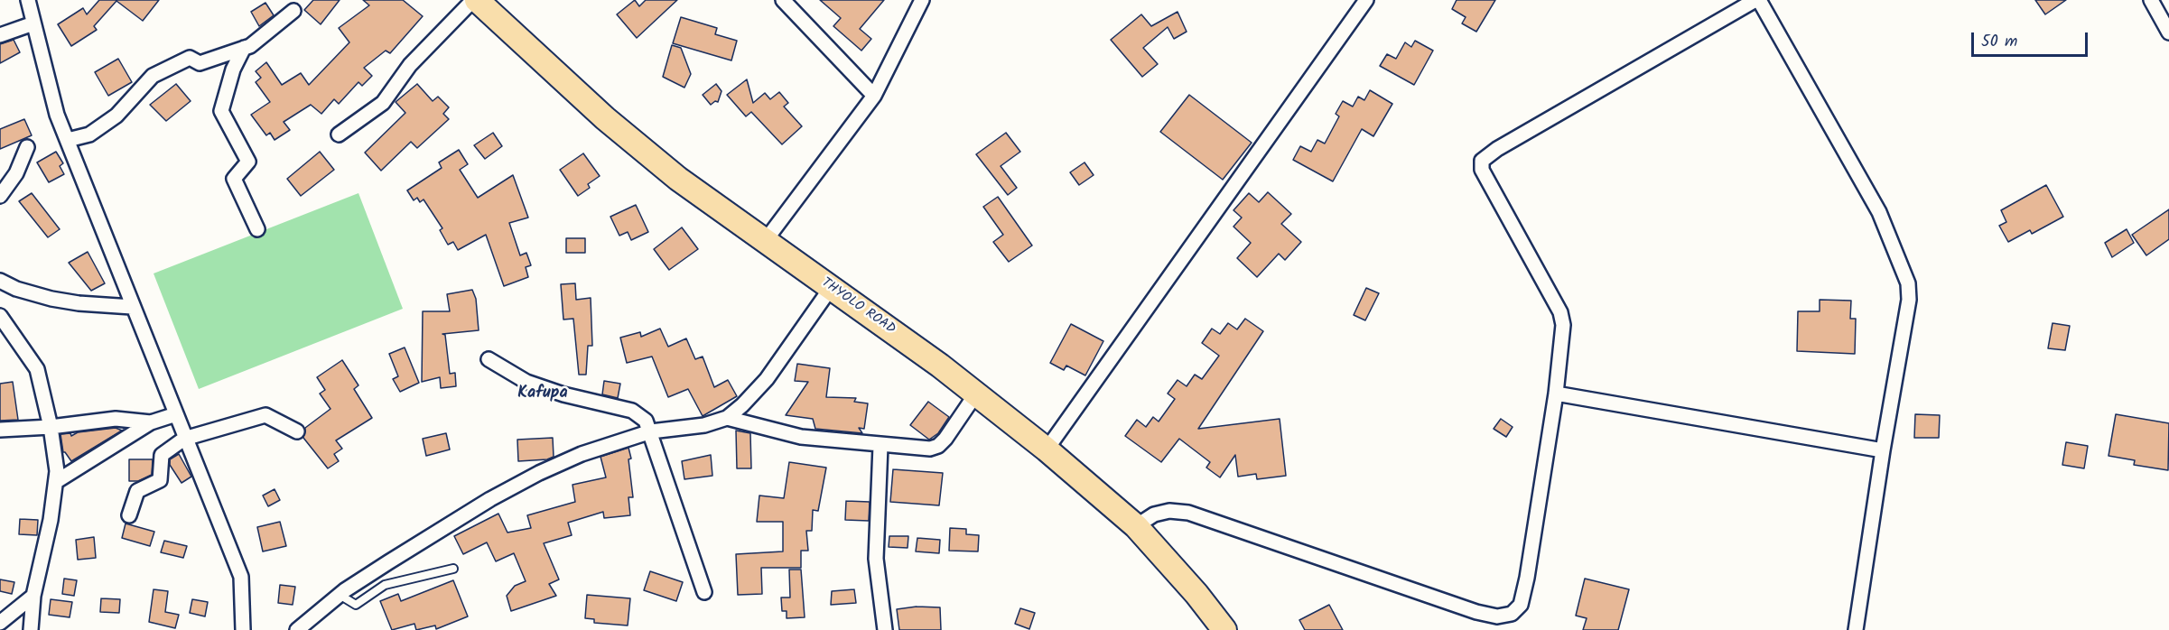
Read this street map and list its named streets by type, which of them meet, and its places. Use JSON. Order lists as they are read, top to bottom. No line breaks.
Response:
{"streets":{"highway":["THYOLO ROAD"]},"districts":["Kafupa"],"scale_bar":"50 m"}
